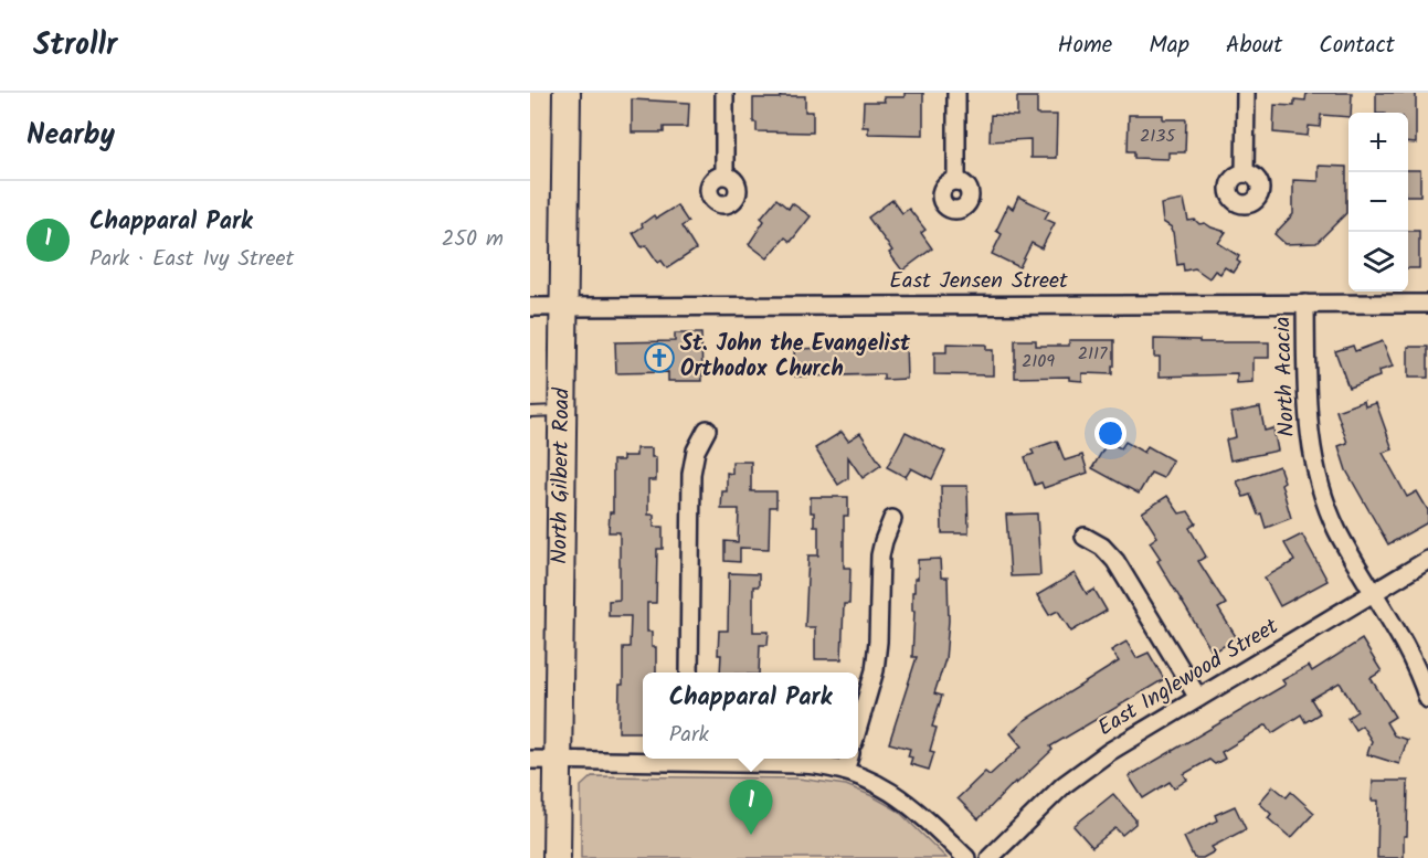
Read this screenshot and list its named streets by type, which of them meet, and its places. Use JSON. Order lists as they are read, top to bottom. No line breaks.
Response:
{"streets":{"main road":["North Gilbert Road"],"street":["East Jensen Street","North Acacia","East Inglewood Street"]},"crossings":[["East Jensen Street","North Acacia"],["East Jensen Street","North Gilbert Road"],["North Acacia","East Inglewood Street"]],"places":{"church":["St. John the Evangelist Orthodox Church"]},"house_numbers":["2135","2117","2109"],"page":{"header":"Strollr","nav":["Home","Map","About","Contact"],"heading":"Nearby","map_buttons":["+","−"],"list":[{"mark":"1","name":"Chapparal Park","note":"Park · East Ivy Street","value":"250 m"}],"popup":["Chapparal Park","Park"],"pins":"1"}}
